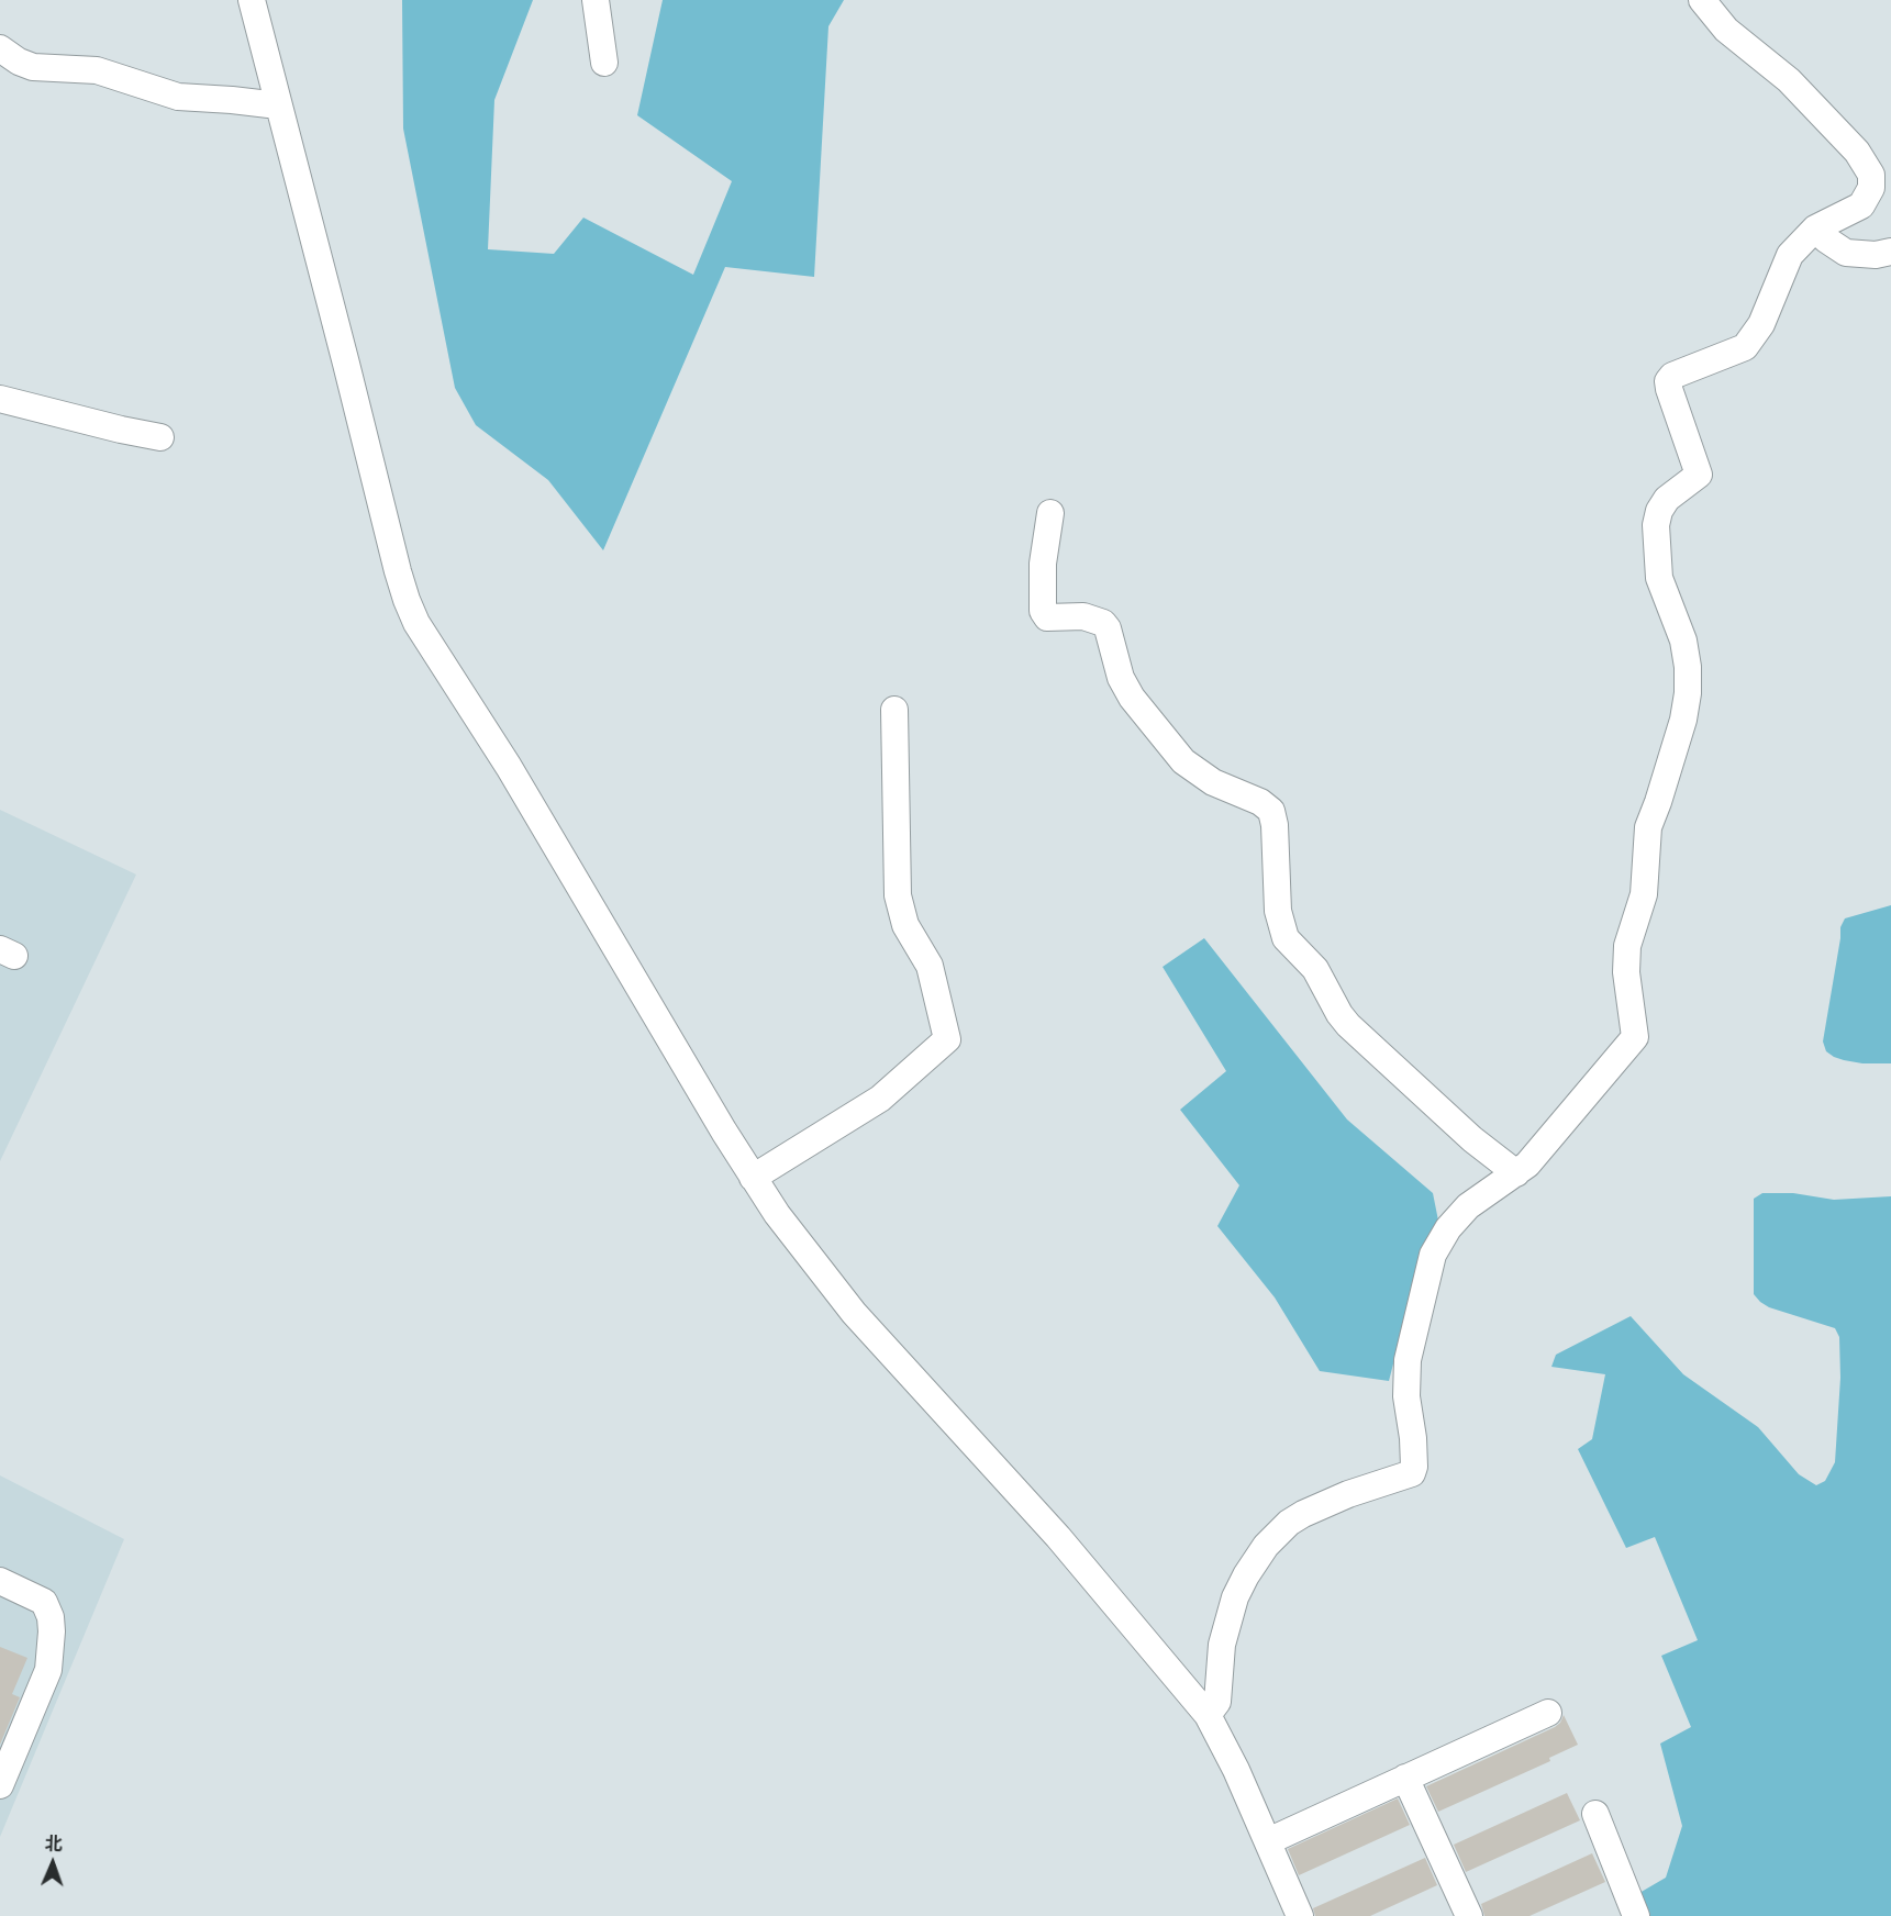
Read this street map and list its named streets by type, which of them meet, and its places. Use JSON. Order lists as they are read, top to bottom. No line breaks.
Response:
{"north":"top"}
